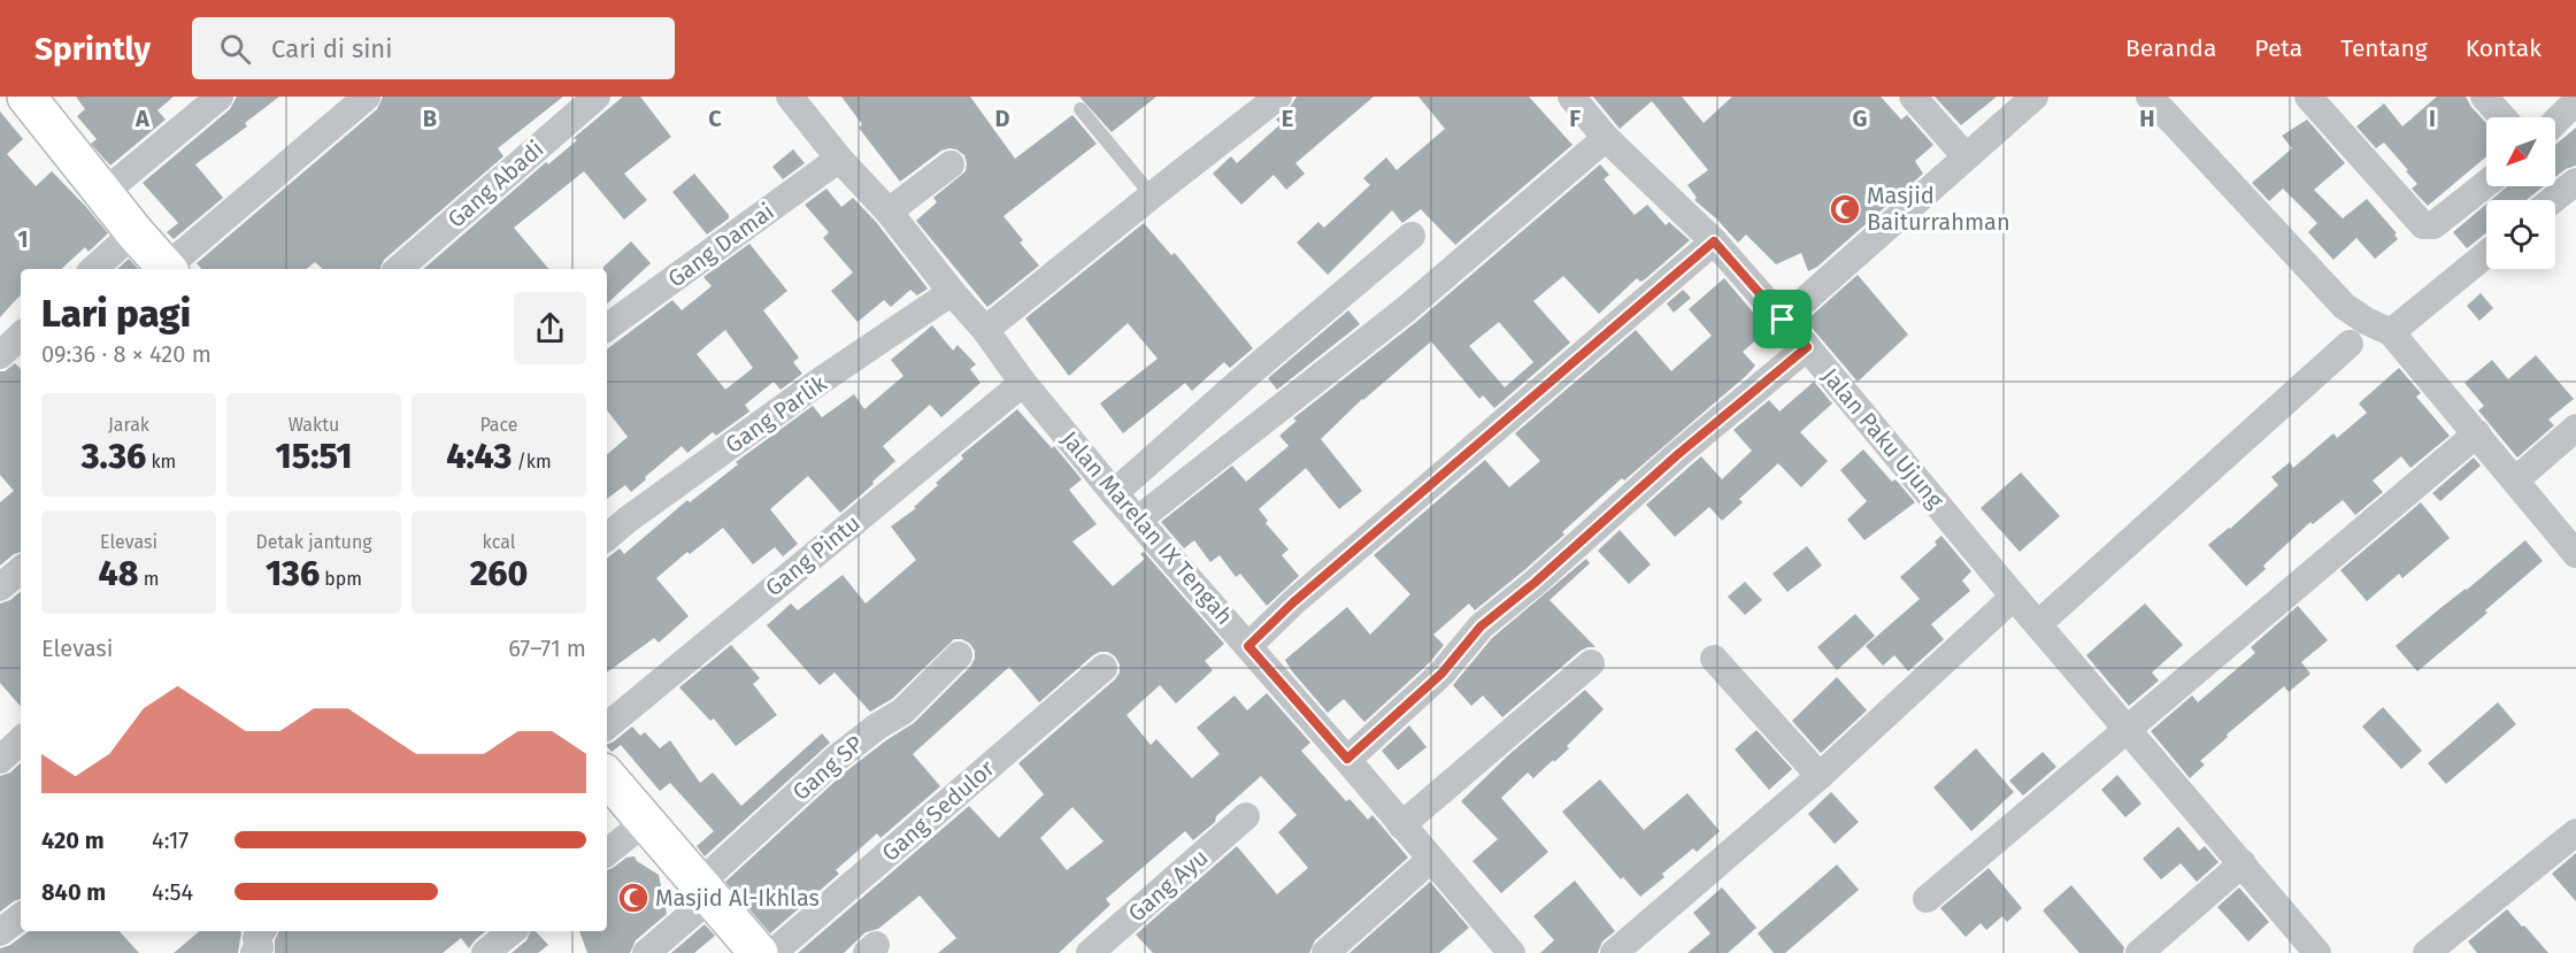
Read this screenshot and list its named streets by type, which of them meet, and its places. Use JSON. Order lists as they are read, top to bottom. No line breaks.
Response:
{"streets":{"street":["Gang Abadi","Gang Damai","Gang Parlik","Jalan Paku Ujung","Jalan Marelan IX Tengah","Gang Pintu","Gang SP","Gang Sedulor","Gang Ayu"]},"crossings":[["Gang Damai","Jalan Marelan IX Tengah"],["Gang Parlik","Jalan Marelan IX Tengah"],["Jalan Marelan IX Tengah","Gang Pintu"]],"places":{"mosque":["Masjid Baiturrahman","Masjid Al-Ikhlas"]},"north":"bottom left","page":{"header":"Sprintly","search":"Cari di sini","nav":["Beranda","Peta","Tentang","Kontak"],"heading":["Lari pagi","09:36 · 8 × 420 m"],"stats":[["Jarak","3.36 km"],["Waktu","15:51"],["Pace","4:43 /km"],["Elevasi","48 m"],["Detak jantung","136 bpm"],["kcal","260"]],"chart":["Elevasi","67–71 m"],"list":[{"name":"420 m","note":"4:17"},{"name":"840 m","note":"4:54"}]},"grid":{"columns":["A","B","C","D","E","F","G","H","I"],"rows":["1"]}}
